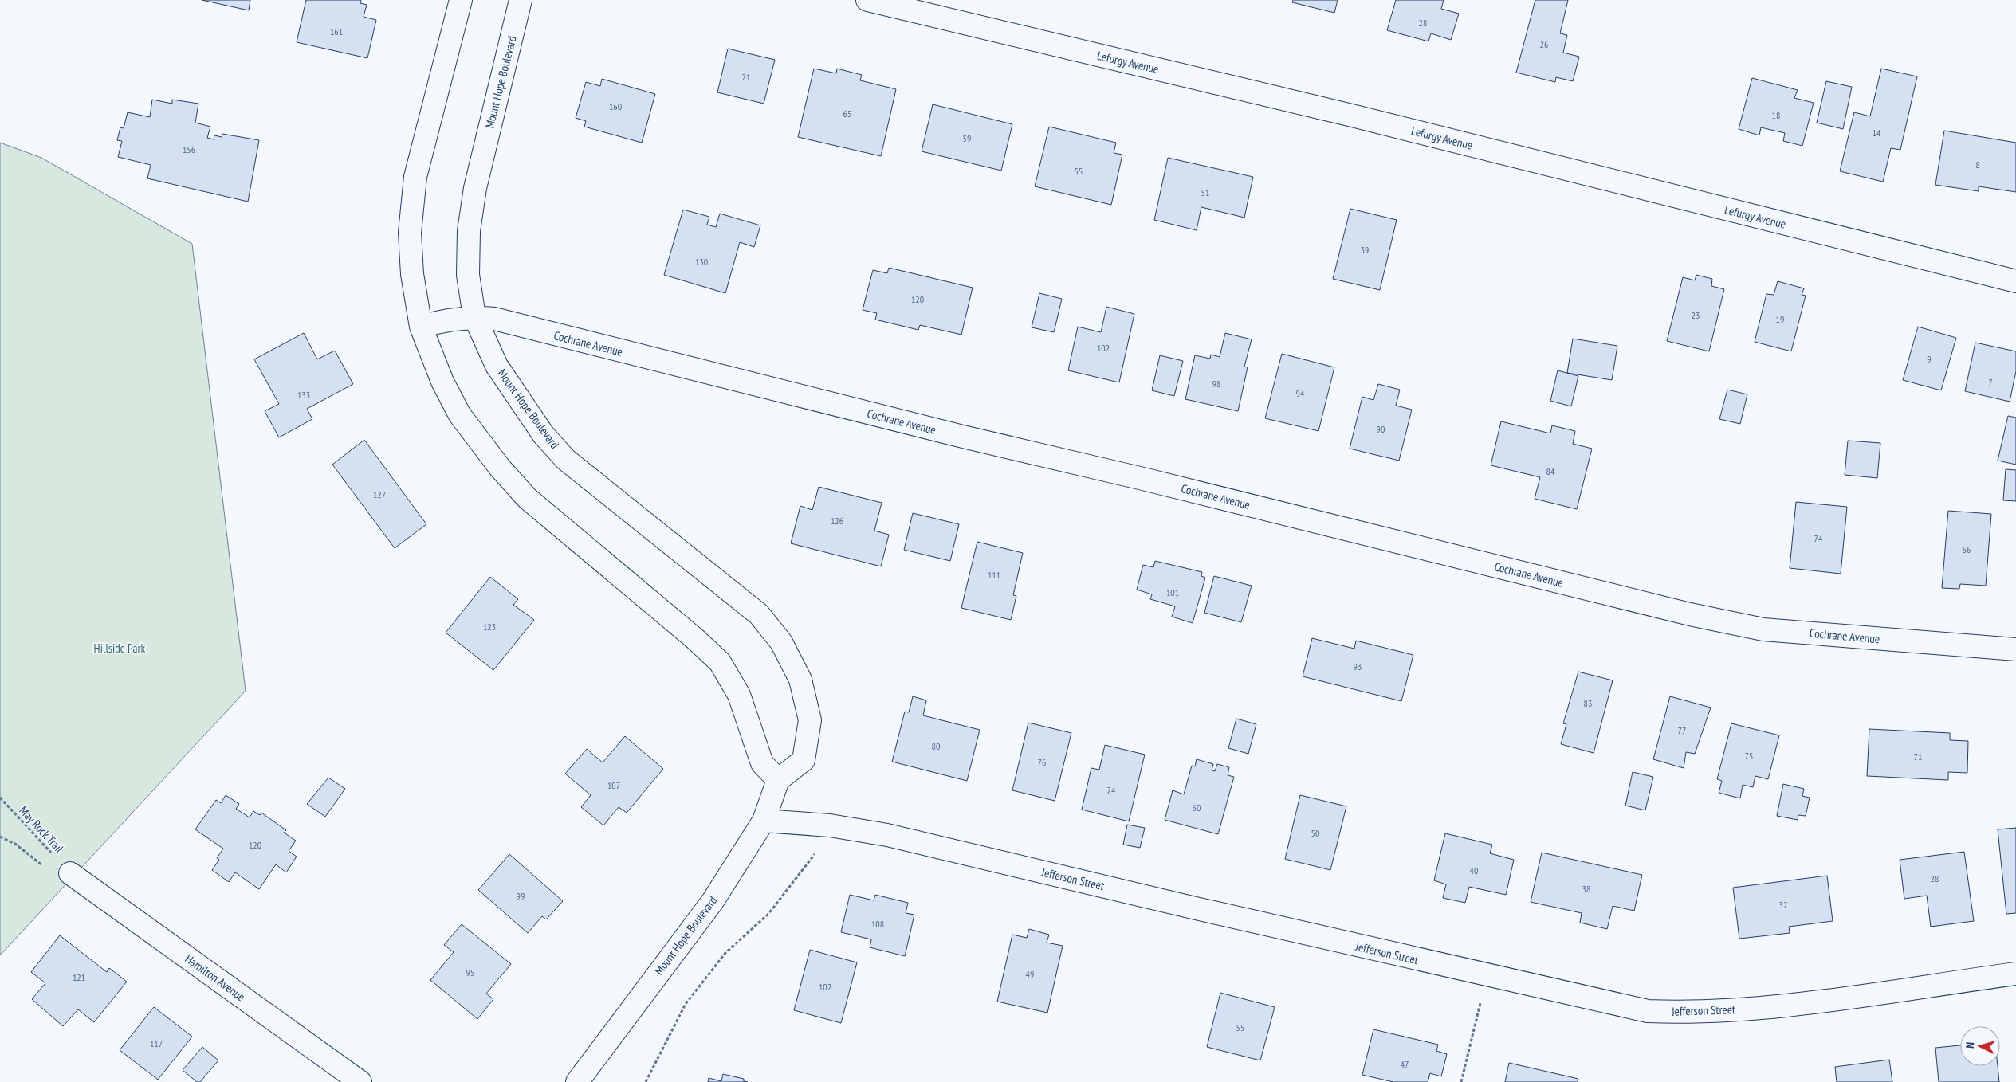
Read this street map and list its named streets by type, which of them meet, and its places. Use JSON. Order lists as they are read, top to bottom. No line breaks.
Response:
{"streets":{"street":["Lefurgy Avenue","Mount Hope Boulevard","Cochrane Avenue","Jefferson Street","Hamilton Avenue"],"path":["May Rock Trail"]},"crossings":[["Mount Hope Boulevard","Cochrane Avenue"],["Mount Hope Boulevard","Jefferson Street"],["May Rock Trail","Hamilton Avenue"]],"parks":["Hillside Park"],"house_numbers":["28","161","26","71","160","65","18","14","59","156","8","55","51","39","130","120","23","19","102","9","7","98","94","133","90","84","127","126","74","66","111","101","123","93","83","77","80","75","71","76","107","74","60","50","120","40","28","38","99","32","108","95","49","121","102","55","117","47"],"north":"left"}
